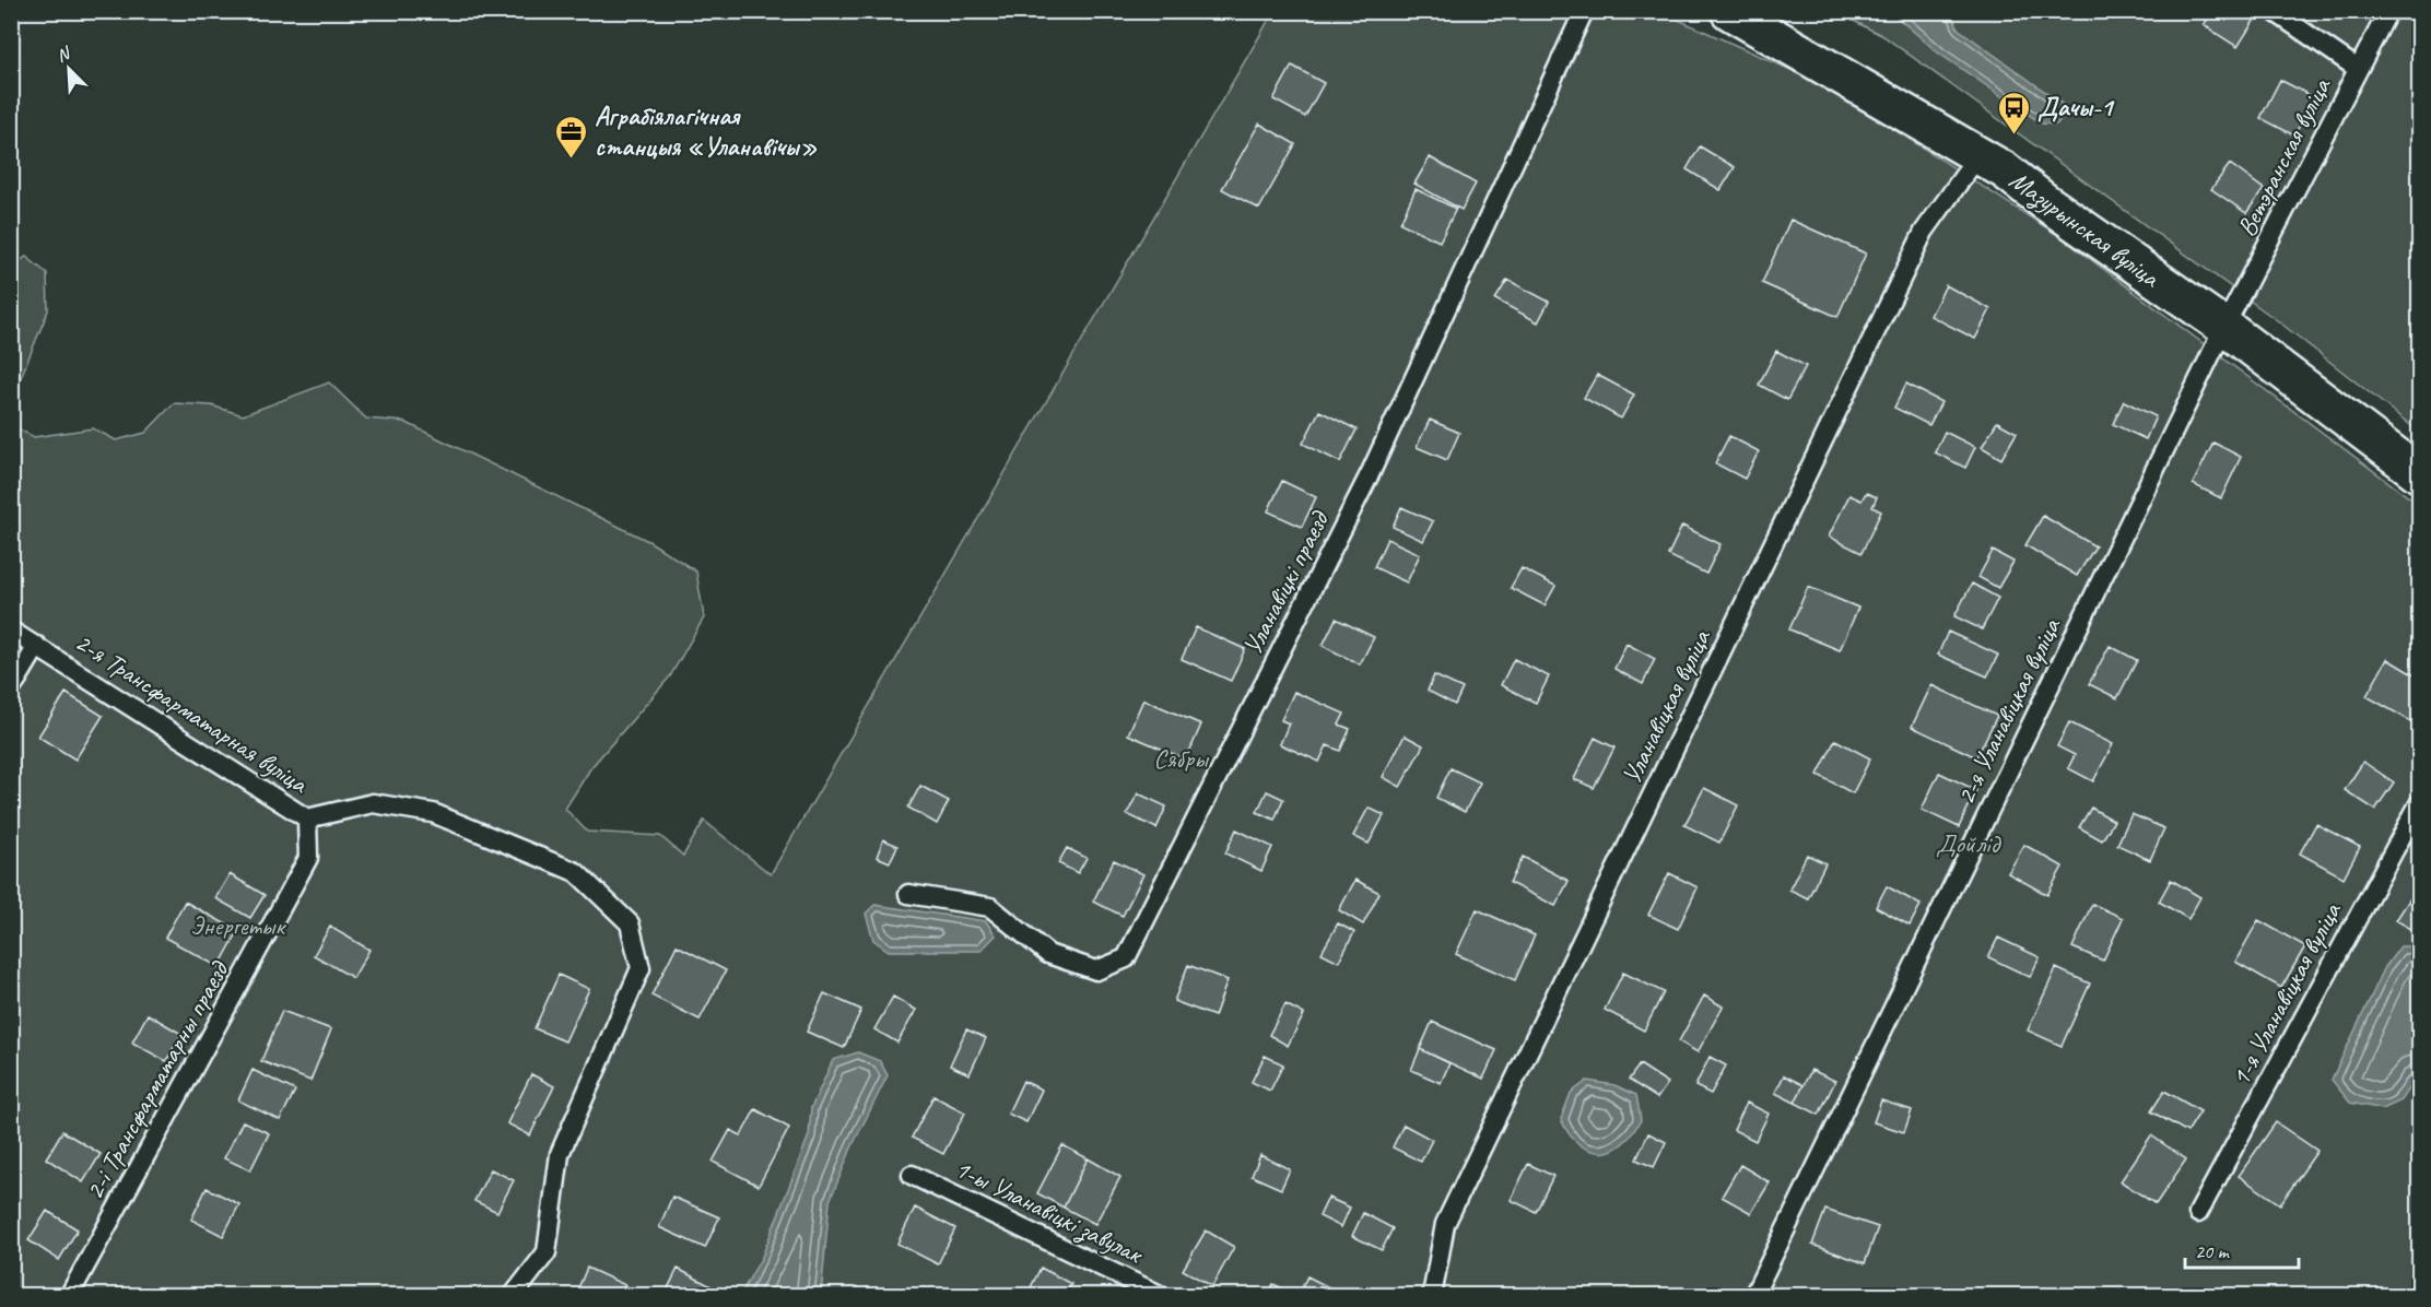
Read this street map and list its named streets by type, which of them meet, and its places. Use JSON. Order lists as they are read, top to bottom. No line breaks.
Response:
{"streets":{"street":["Мазурынская вуліца"],"lane":["Ветэранская вуліца","Уланавіцкі праезд","Уланавіцкая вуліца","2-я Уланавіцкая вуліца","2-я Трансфарматарная вуліца","1-я Уланавіцкая вуліца","2-і Трансфарматарны праезд","1-ы Уланавіцкі завулак"]},"crossings":[["Ветэранская вуліца","Мазурынская вуліца"],["Ветэранская вуліца","2-я Уланавіцкая вуліца"],["Мазурынская вуліца","Уланавіцкая вуліца"],["Мазурынская вуліца","2-я Уланавіцкая вуліца"],["2-я Трансфарматарная вуліца","2-і Трансфарматарны праезд"]],"parks":["Сябры","Дойлід","Энергетык"],"places":{"bus stop":["Дачы-1"],"office":["Аграбіялагічная станцыя «Уланавічы»"]},"scale_bar":"20 m","north":"top left"}
